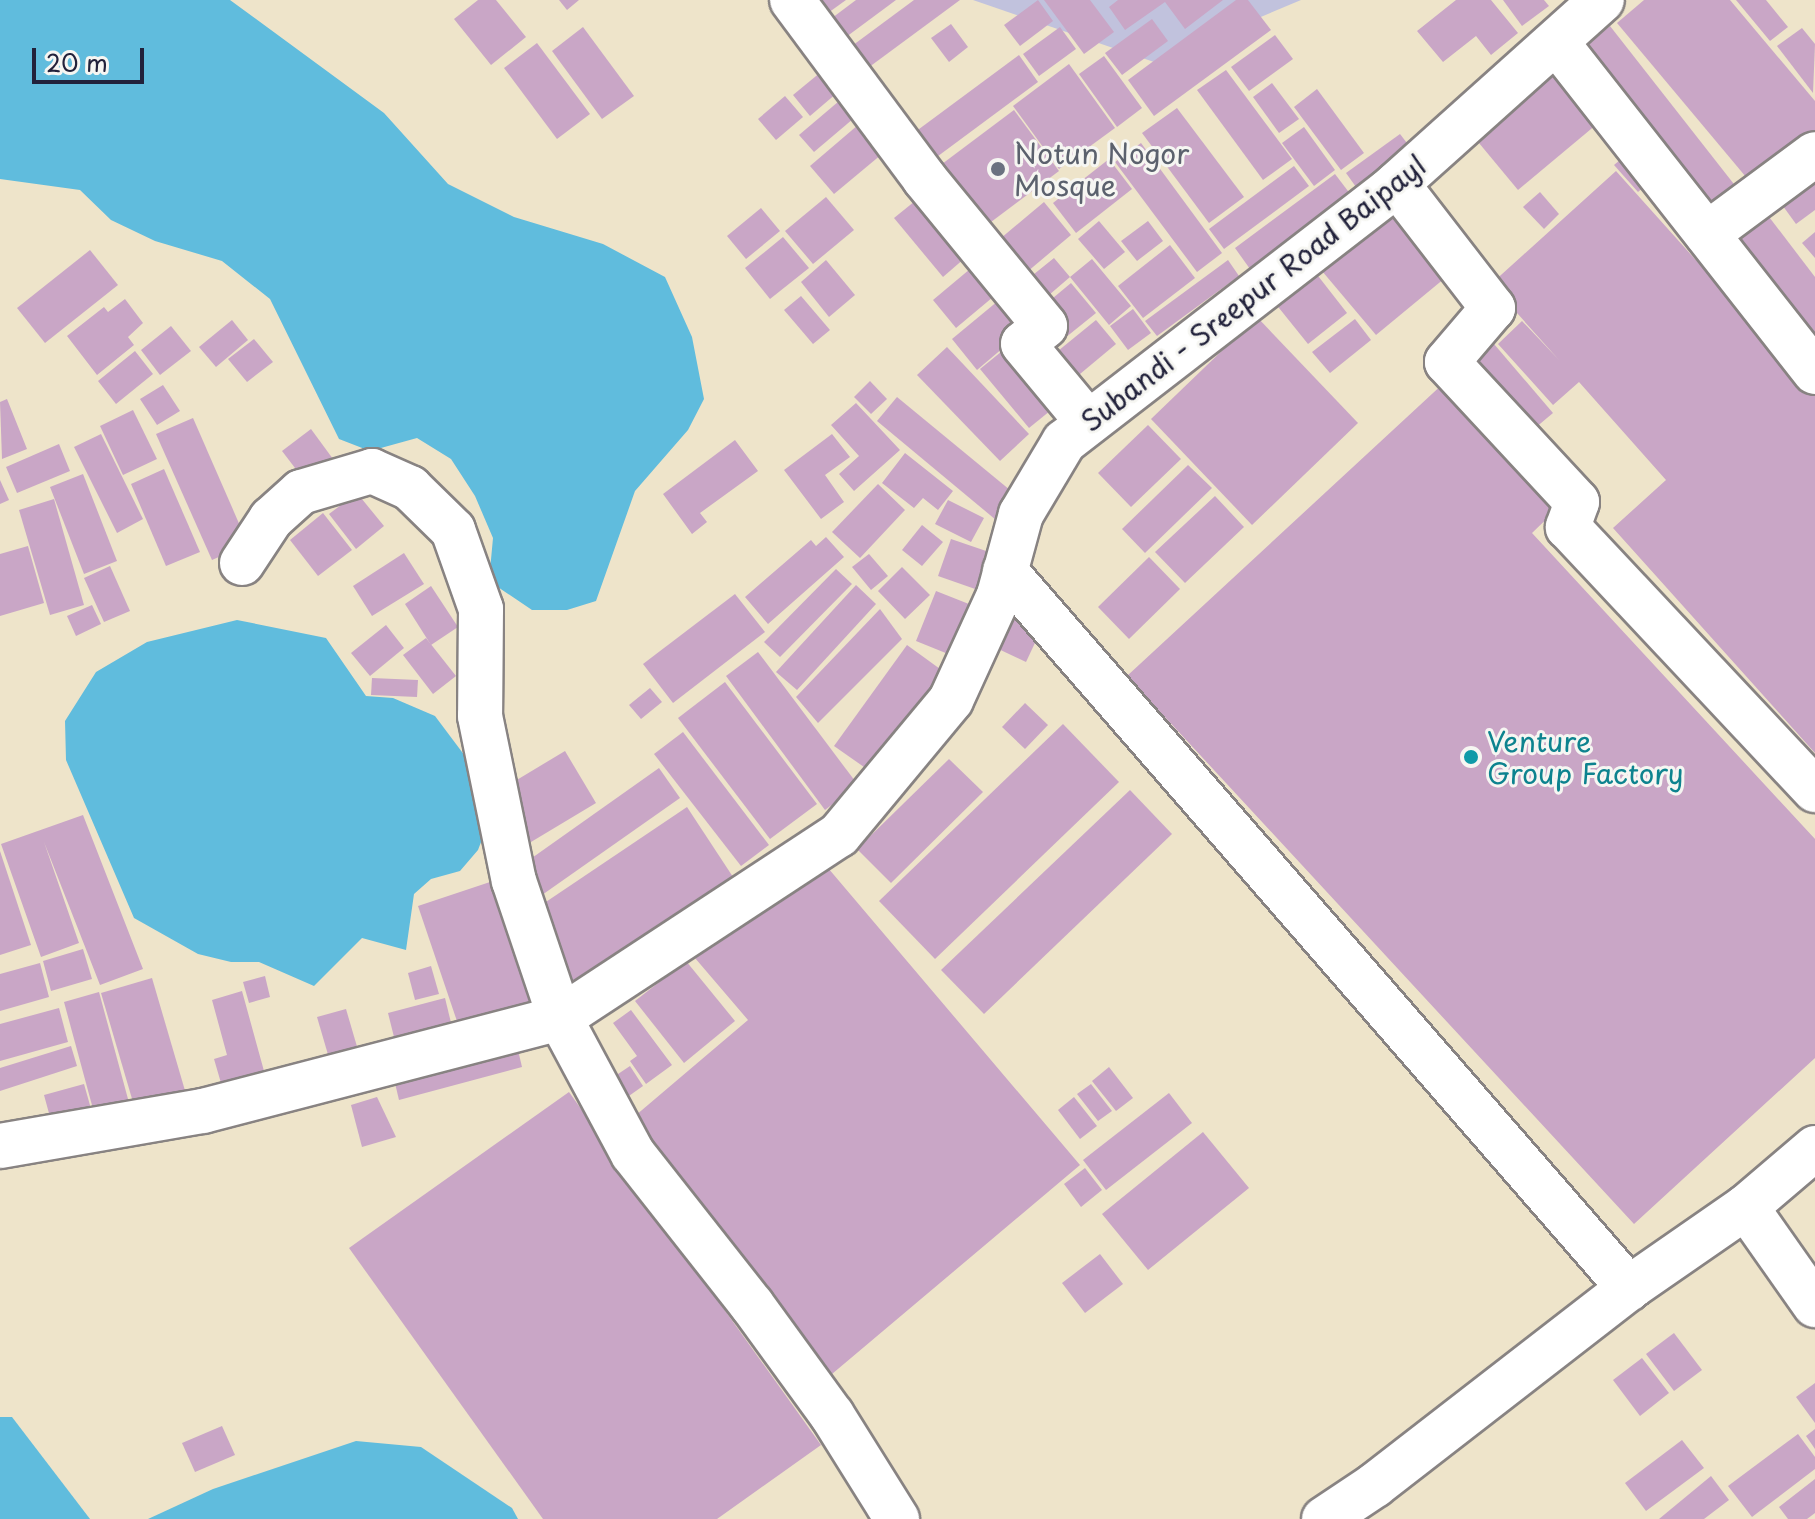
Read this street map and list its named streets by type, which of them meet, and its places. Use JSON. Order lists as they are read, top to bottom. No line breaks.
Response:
{"streets":{"street":["Subandi - Sreepur Road Baipayl"]},"places":["Notun Nogor Mosque","Venture Group Factory"],"scale_bar":"20 m"}
